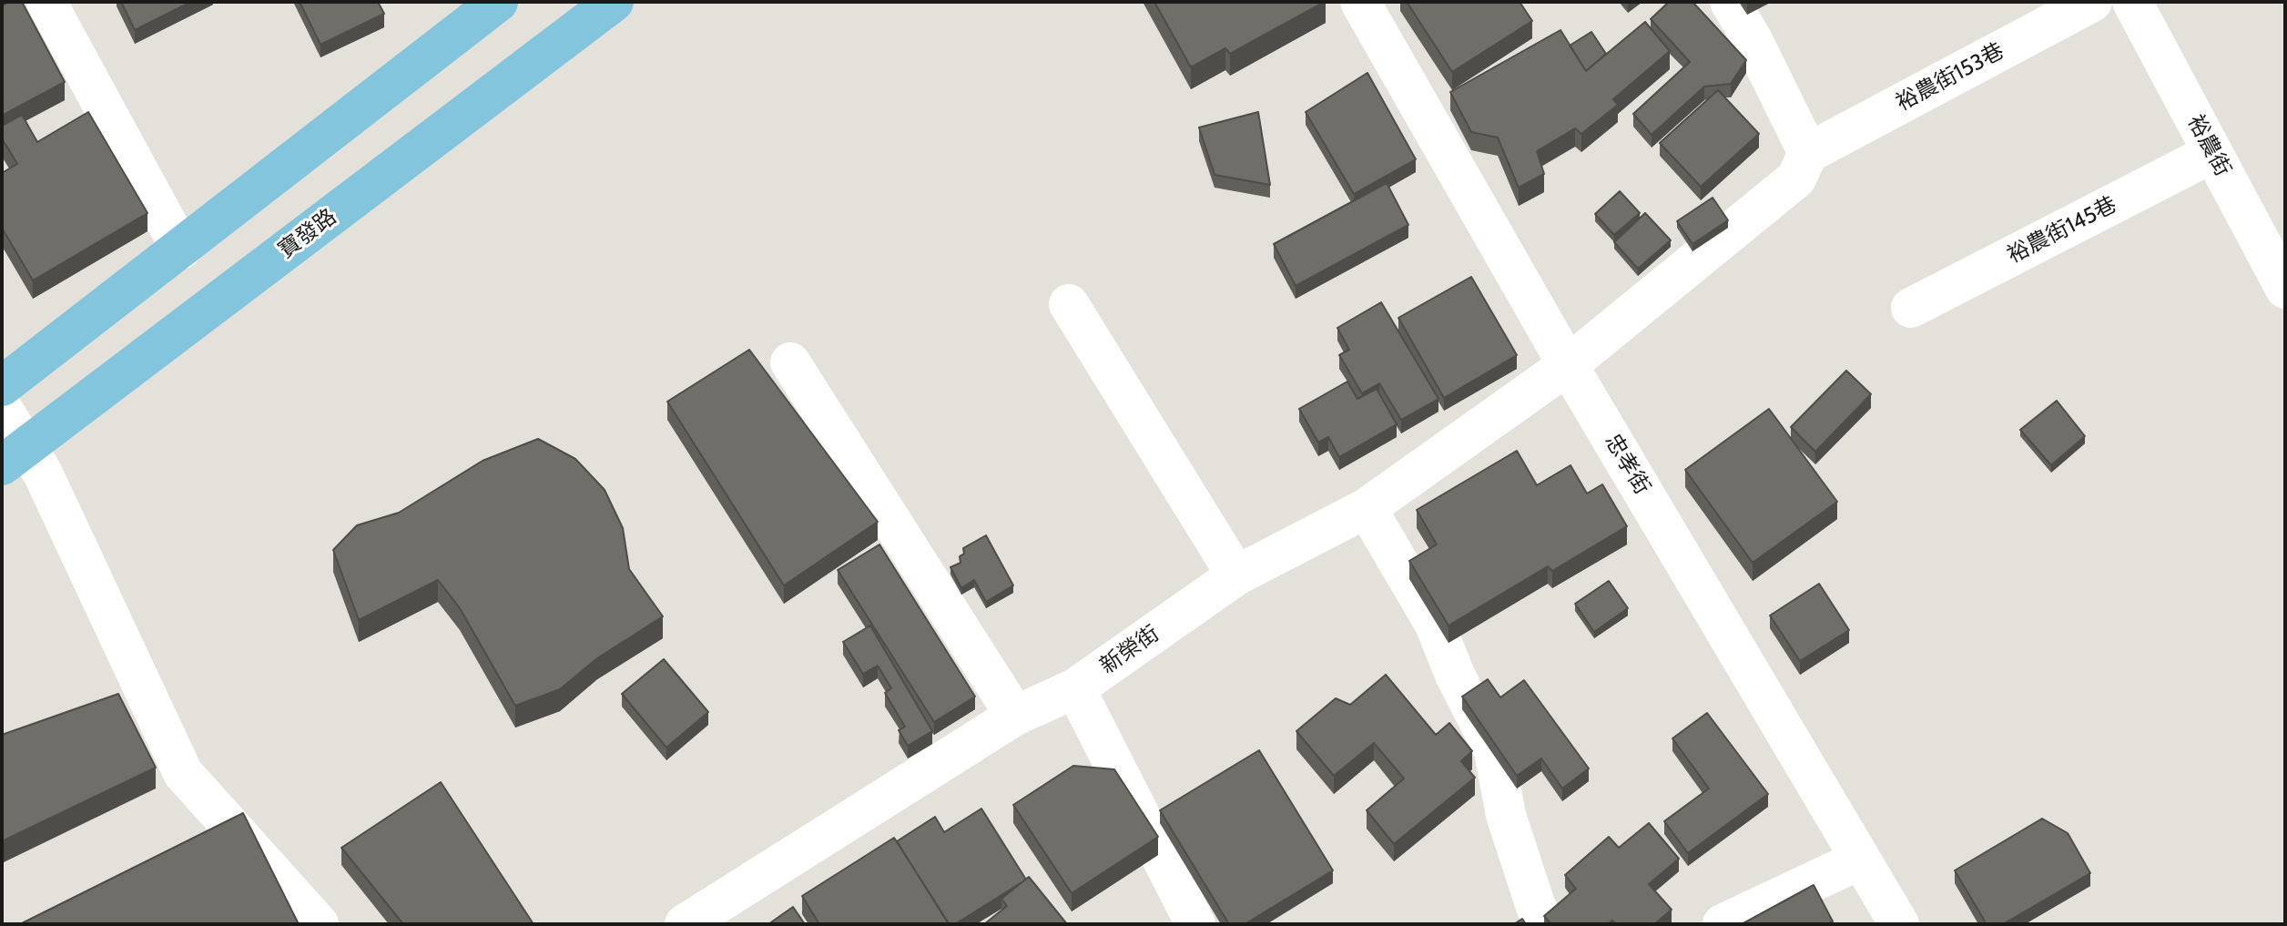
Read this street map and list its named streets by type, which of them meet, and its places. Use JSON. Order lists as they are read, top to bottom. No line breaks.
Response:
{"streets":{"main road":["寶發路"],"street":["裕農街153巷","裕農街","裕農街145巷","忠孝街","新榮街"]},"crossings":[["裕農街153巷","新榮街"],["裕農街","裕農街145巷"],["忠孝街","新榮街"]]}
